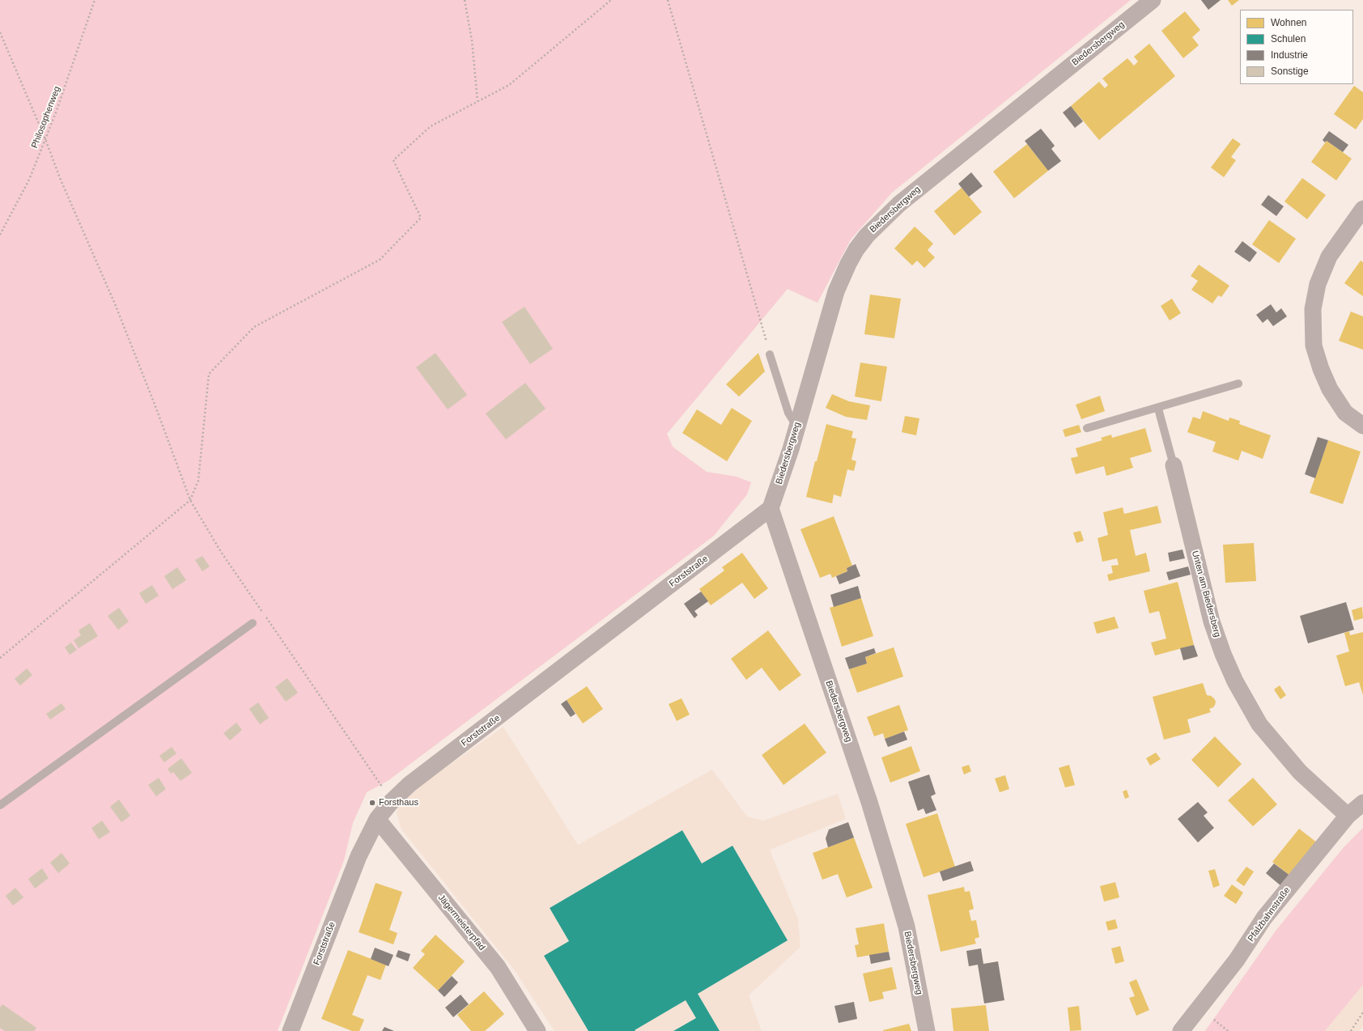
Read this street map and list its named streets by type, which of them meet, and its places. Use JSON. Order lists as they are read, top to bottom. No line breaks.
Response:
{"streets":{"street":["Biedersbergweg","Forststraße","Unten am Biedersberg","Pfalzbahnstraße","Jägermeisterpfad"],"path":["Philosophenweg"]},"crossings":[["Biedersbergweg","Forststraße"],["Forststraße","Jägermeisterpfad"],["Unten am Biedersberg","Pfalzbahnstraße"]],"places":["Forsthaus"],"legend":["Wohnen","Schulen","Industrie","Sonstige"]}
